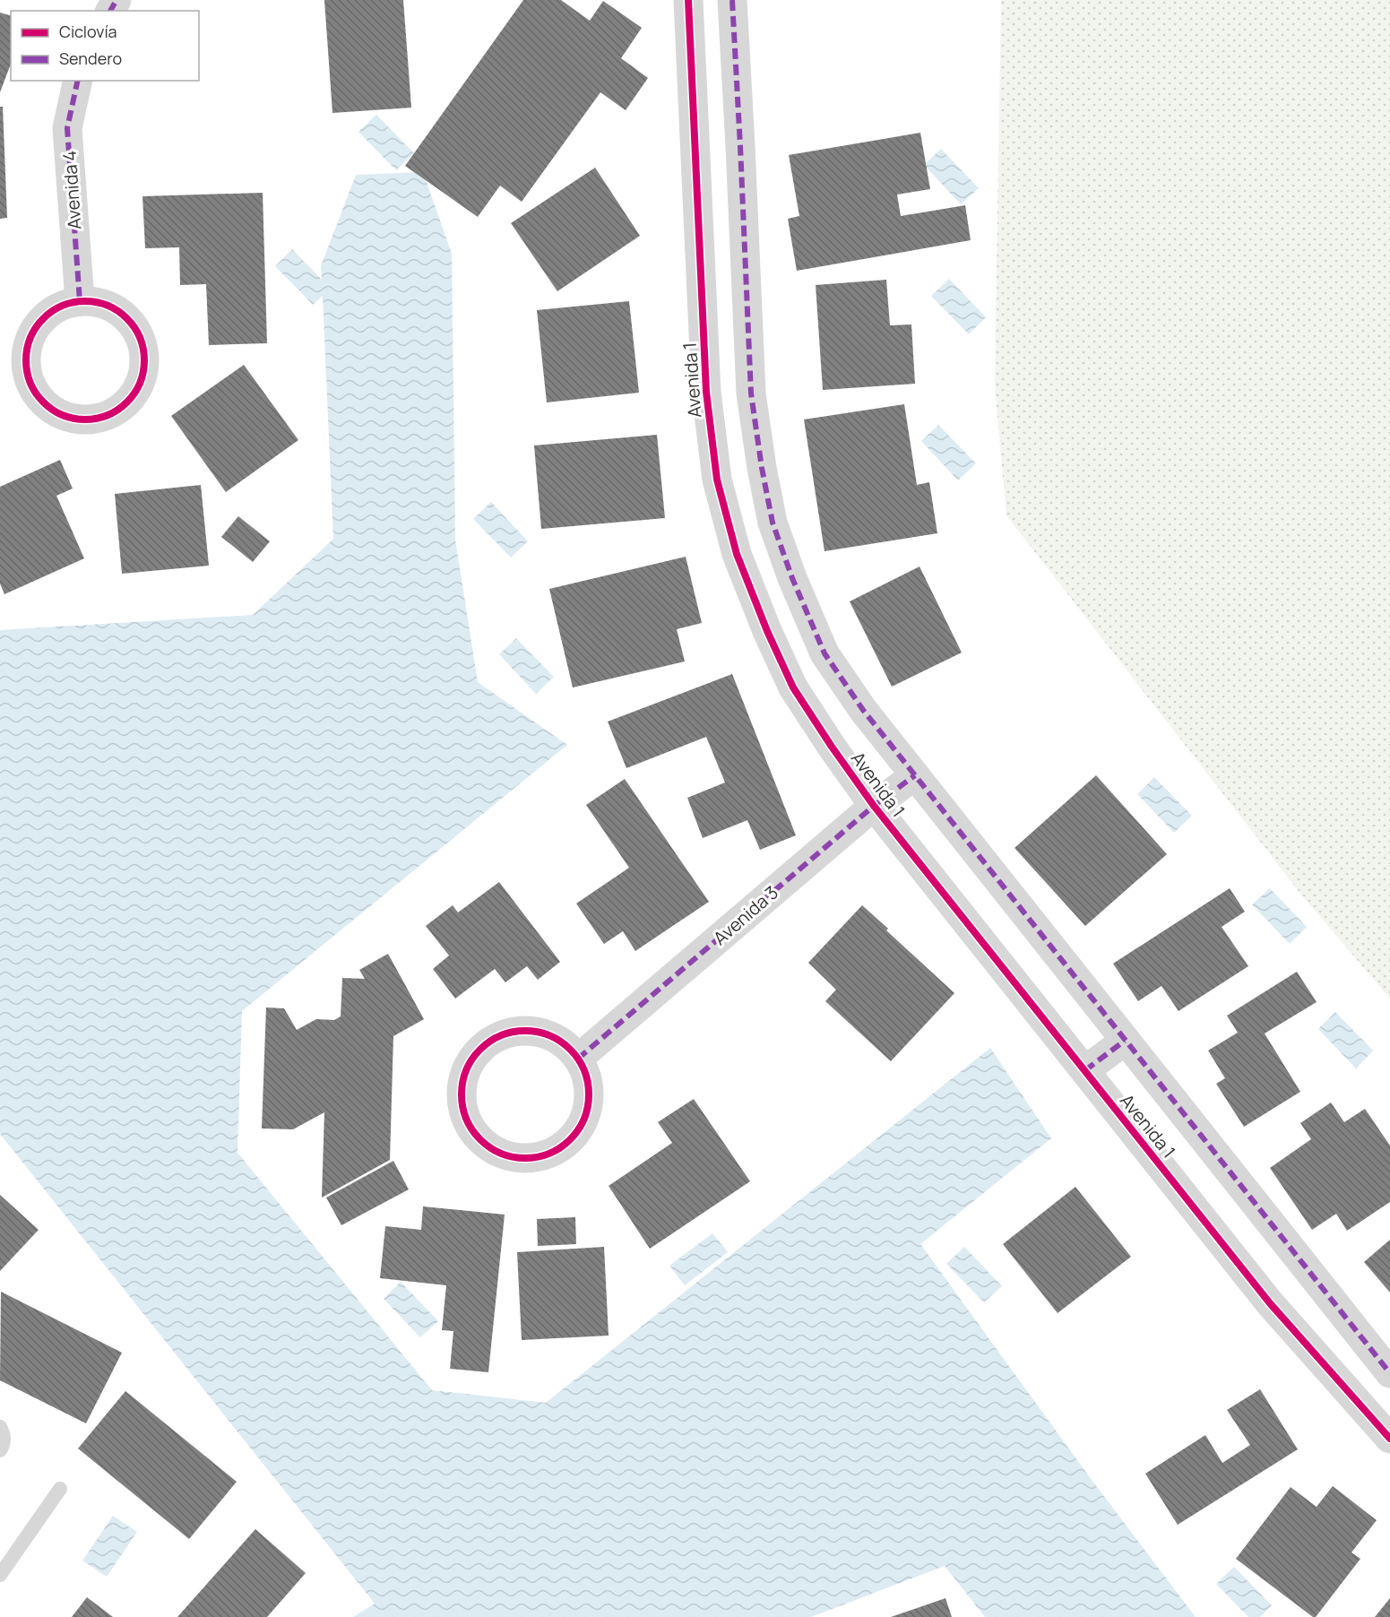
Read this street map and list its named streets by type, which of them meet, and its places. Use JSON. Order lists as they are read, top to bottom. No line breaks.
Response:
{"streets":{"street":["Avenida 4","Avenida 1","Avenida 3"]},"crossings":[["Avenida 1","Avenida 3"]],"legend":["Ciclovía","Sendero"]}
